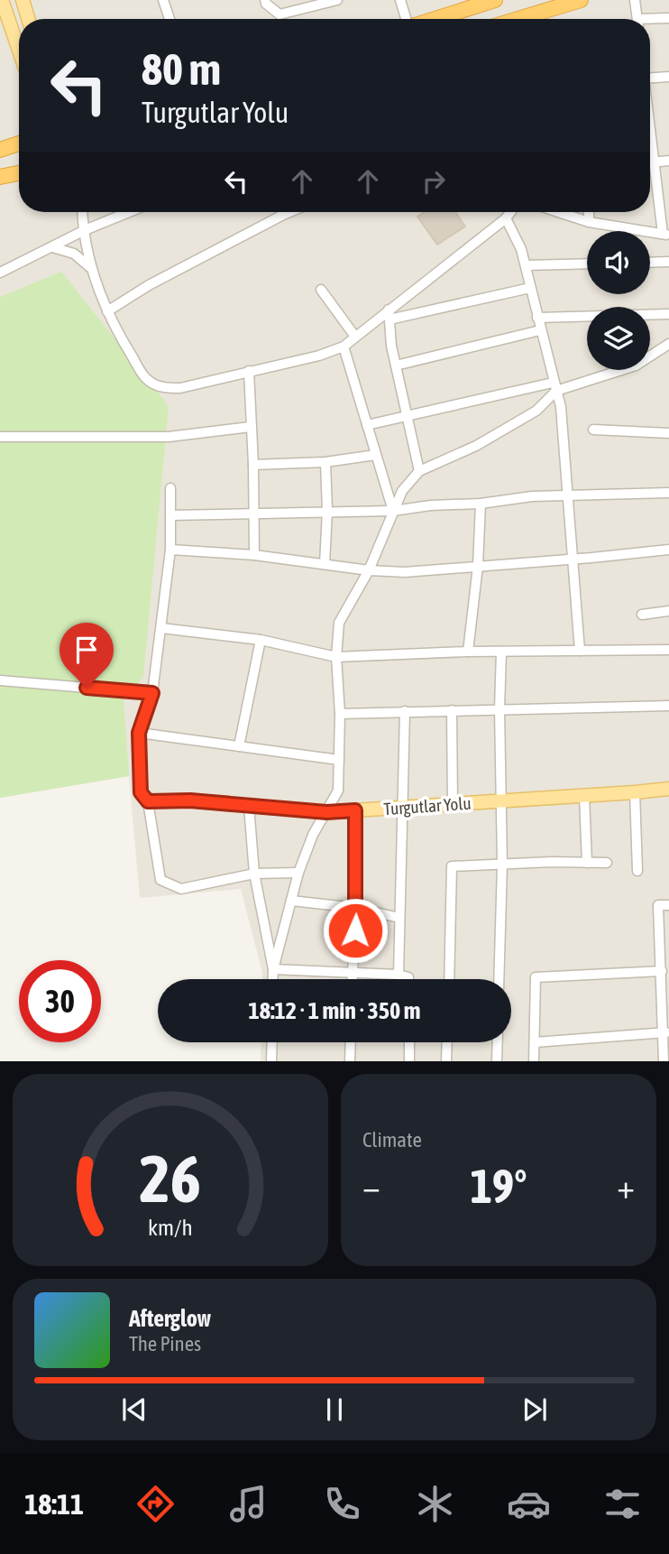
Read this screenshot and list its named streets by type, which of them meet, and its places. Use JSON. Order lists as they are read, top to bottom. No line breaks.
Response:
{"streets":{"main road":["Turgutlar Yolu"]},"page":{"turn":["80 m","Turgutlar Yolu"],"limit":"30","trip":"18:12 · 1 min · 350 m","tile":"Climate","heat":["−","19°","+"],"song":["Afterglow","The Pines"],"tabs":"18:11","gauge":["26","km/h"]}}
